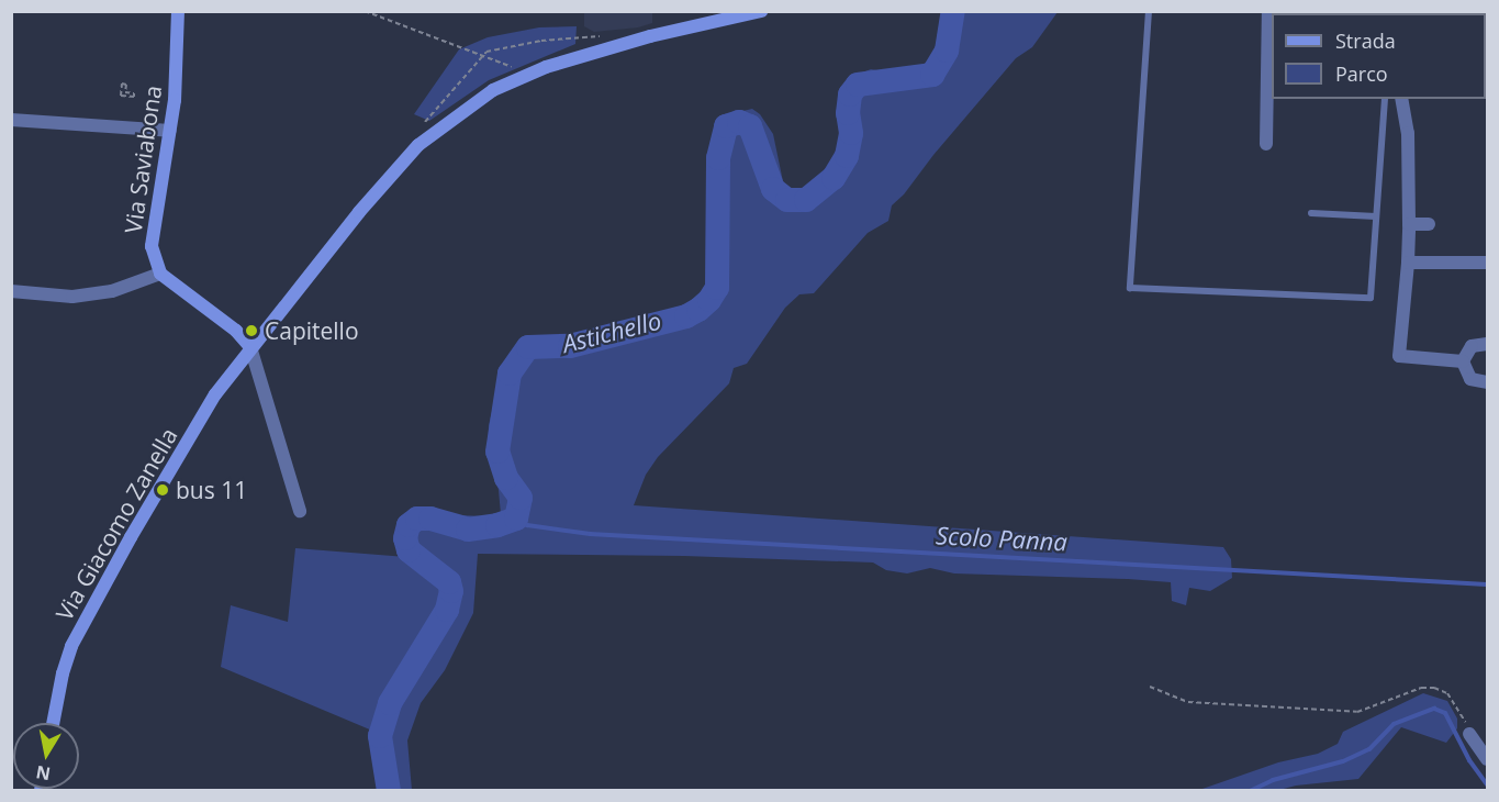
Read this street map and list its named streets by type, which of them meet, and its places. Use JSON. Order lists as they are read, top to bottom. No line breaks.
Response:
{"streets":{"street":["Via Saviabona","Via Giacomo Zanella"]},"water":["Astichello","Scolo Panna"],"places":["Capitello","bus 11"],"legend":["Strada","Parco"],"north":"bottom"}
